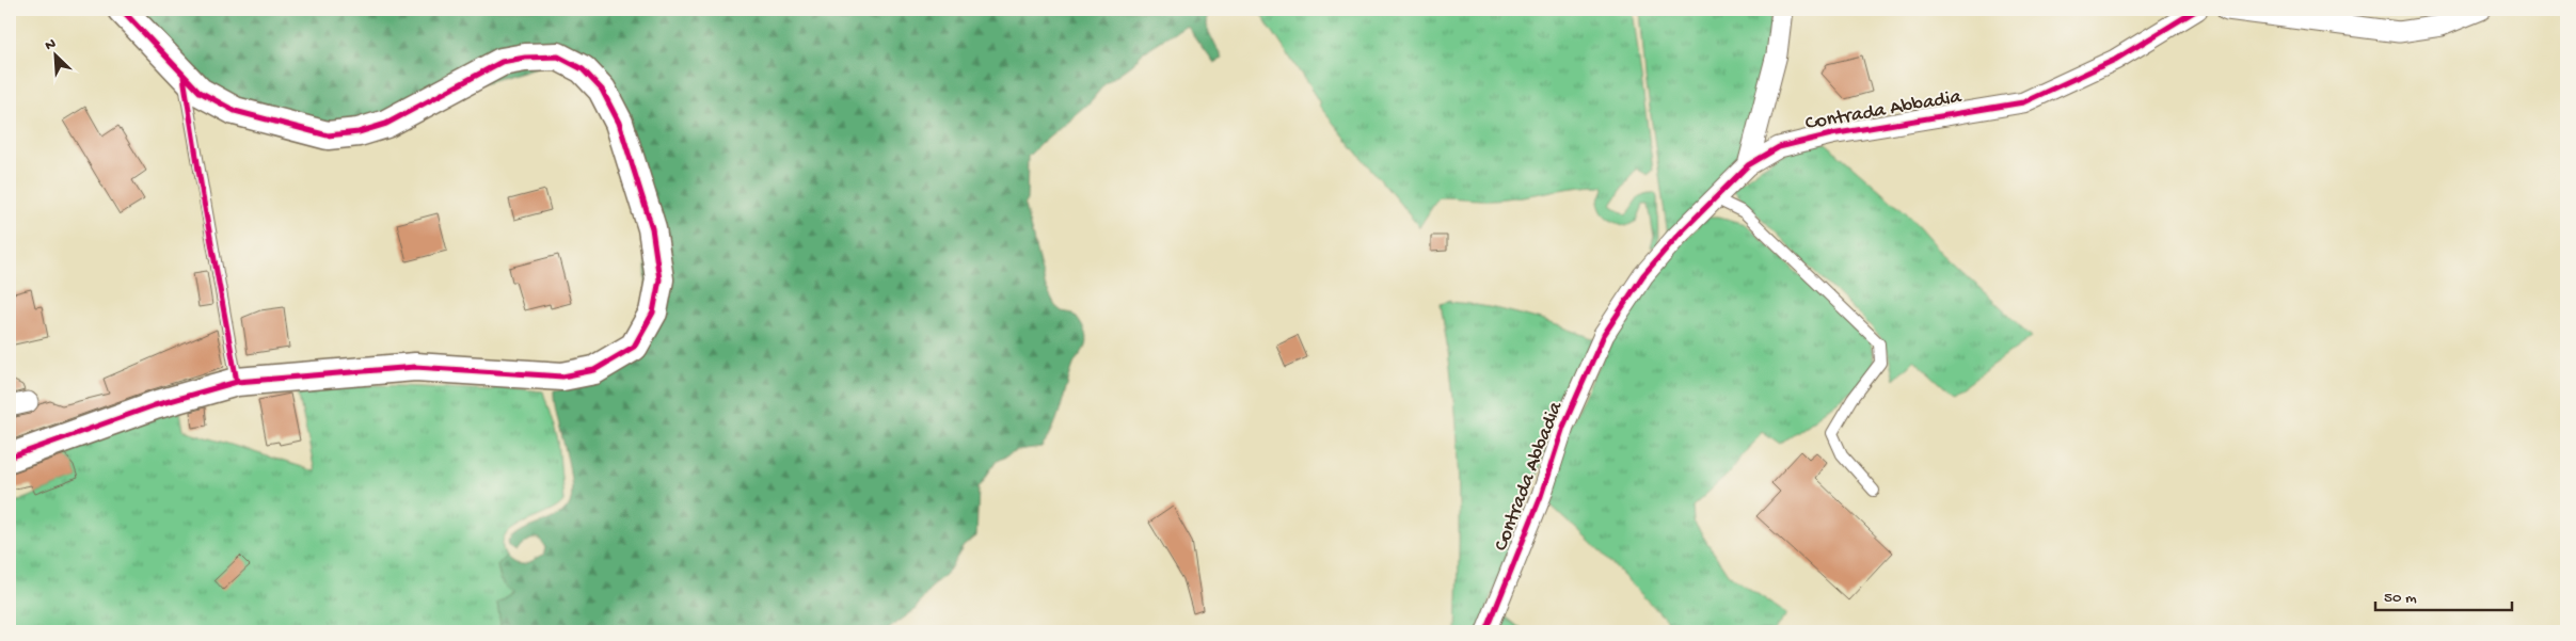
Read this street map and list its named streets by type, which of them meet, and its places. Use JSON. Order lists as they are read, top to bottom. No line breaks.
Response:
{"streets":{"street":["Contrada Abbadia"]},"scale_bar":"50 m","north":"top left"}
